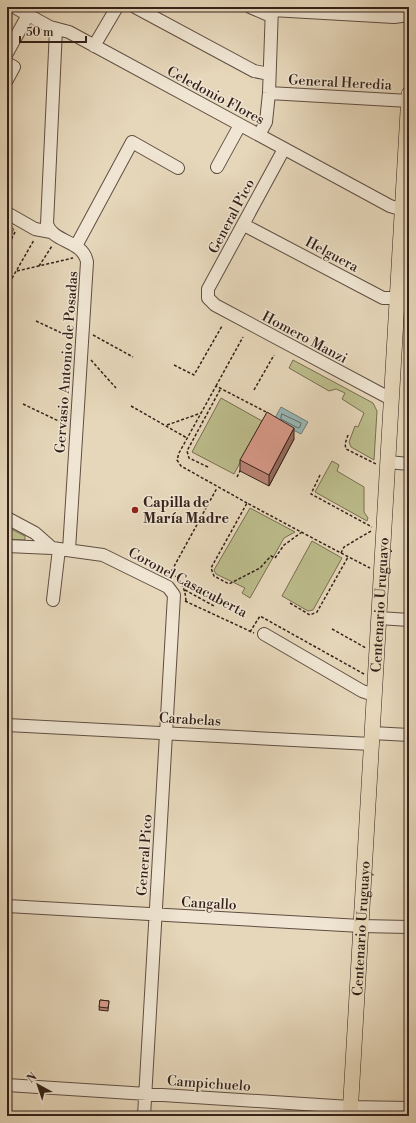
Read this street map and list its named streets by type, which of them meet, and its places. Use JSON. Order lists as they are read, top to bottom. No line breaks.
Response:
{"streets":{"main road":["Centenario Uruguayo"],"street":["General Heredia","Celedonio Flores","General Pico","Helguera","Homero Manzi","Gervasio Antonio de Posadas","Coronel Casacuberta","Carabelas","Cangallo","Campichuelo"]},"crossings":[["General Heredia","Centenario Uruguayo"],["Celedonio Flores","General Pico"],["Celedonio Flores","Centenario Uruguayo"],["General Pico","Helguera"],["General Pico","Homero Manzi"],["General Pico","Coronel Casacuberta"],["General Pico","Carabelas"],["General Pico","Cangallo"],["General Pico","Campichuelo"],["Helguera","Centenario Uruguayo"],["Homero Manzi","Centenario Uruguayo"],["Gervasio Antonio de Posadas","Coronel Casacuberta"],["Centenario Uruguayo","Carabelas"],["Centenario Uruguayo","Cangallo"],["Centenario Uruguayo","Campichuelo"]],"places":["Capilla de María Madre"],"scale_bar":"50 m","north":"top left"}
